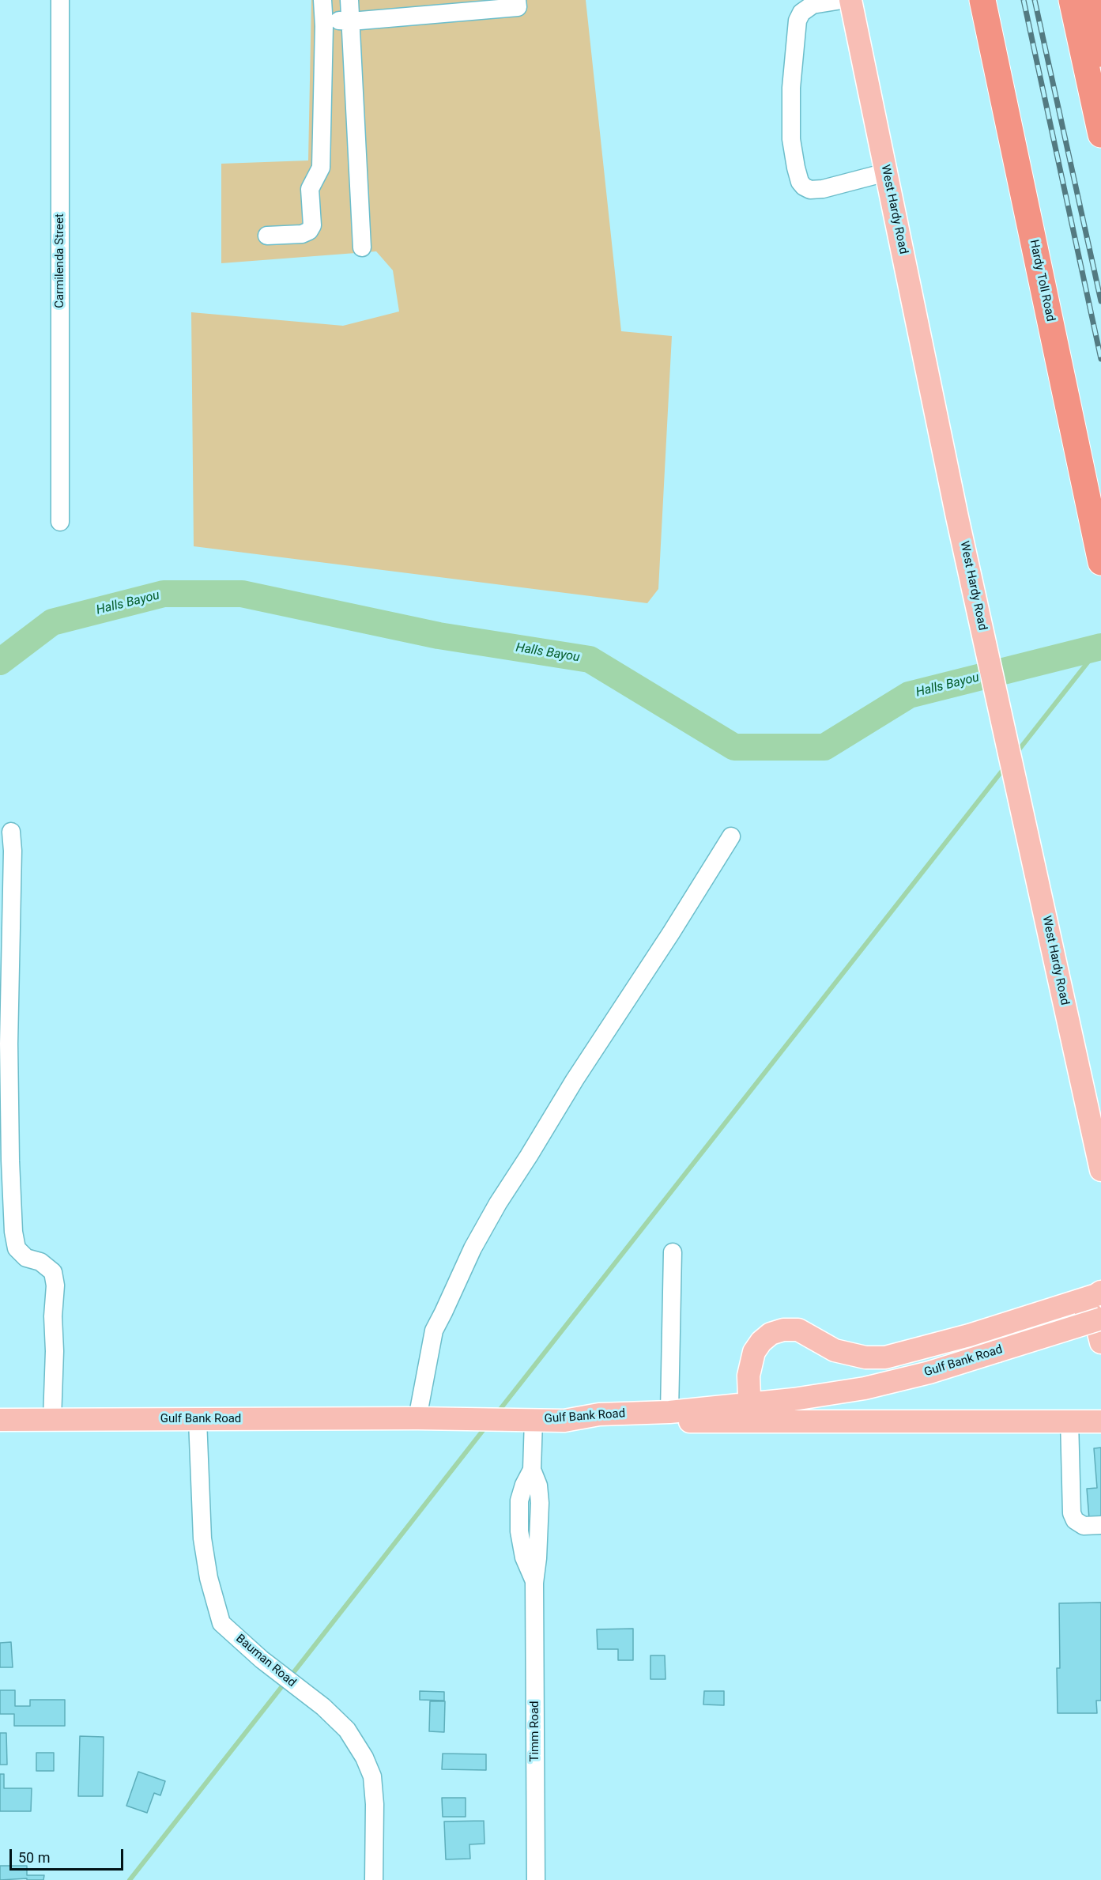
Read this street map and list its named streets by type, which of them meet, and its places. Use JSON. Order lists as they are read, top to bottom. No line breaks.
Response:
{"streets":{"highway":["Hardy Toll Road"],"main road":["West Hardy Road","Gulf Bank Road"],"street":["Carmilenda Street","Bauman Road","Timm Road"]},"crossings":[["Gulf Bank Road","Bauman Road"],["Gulf Bank Road","Timm Road"]],"water":["Halls Bayou"],"scale_bar":"50 m"}
